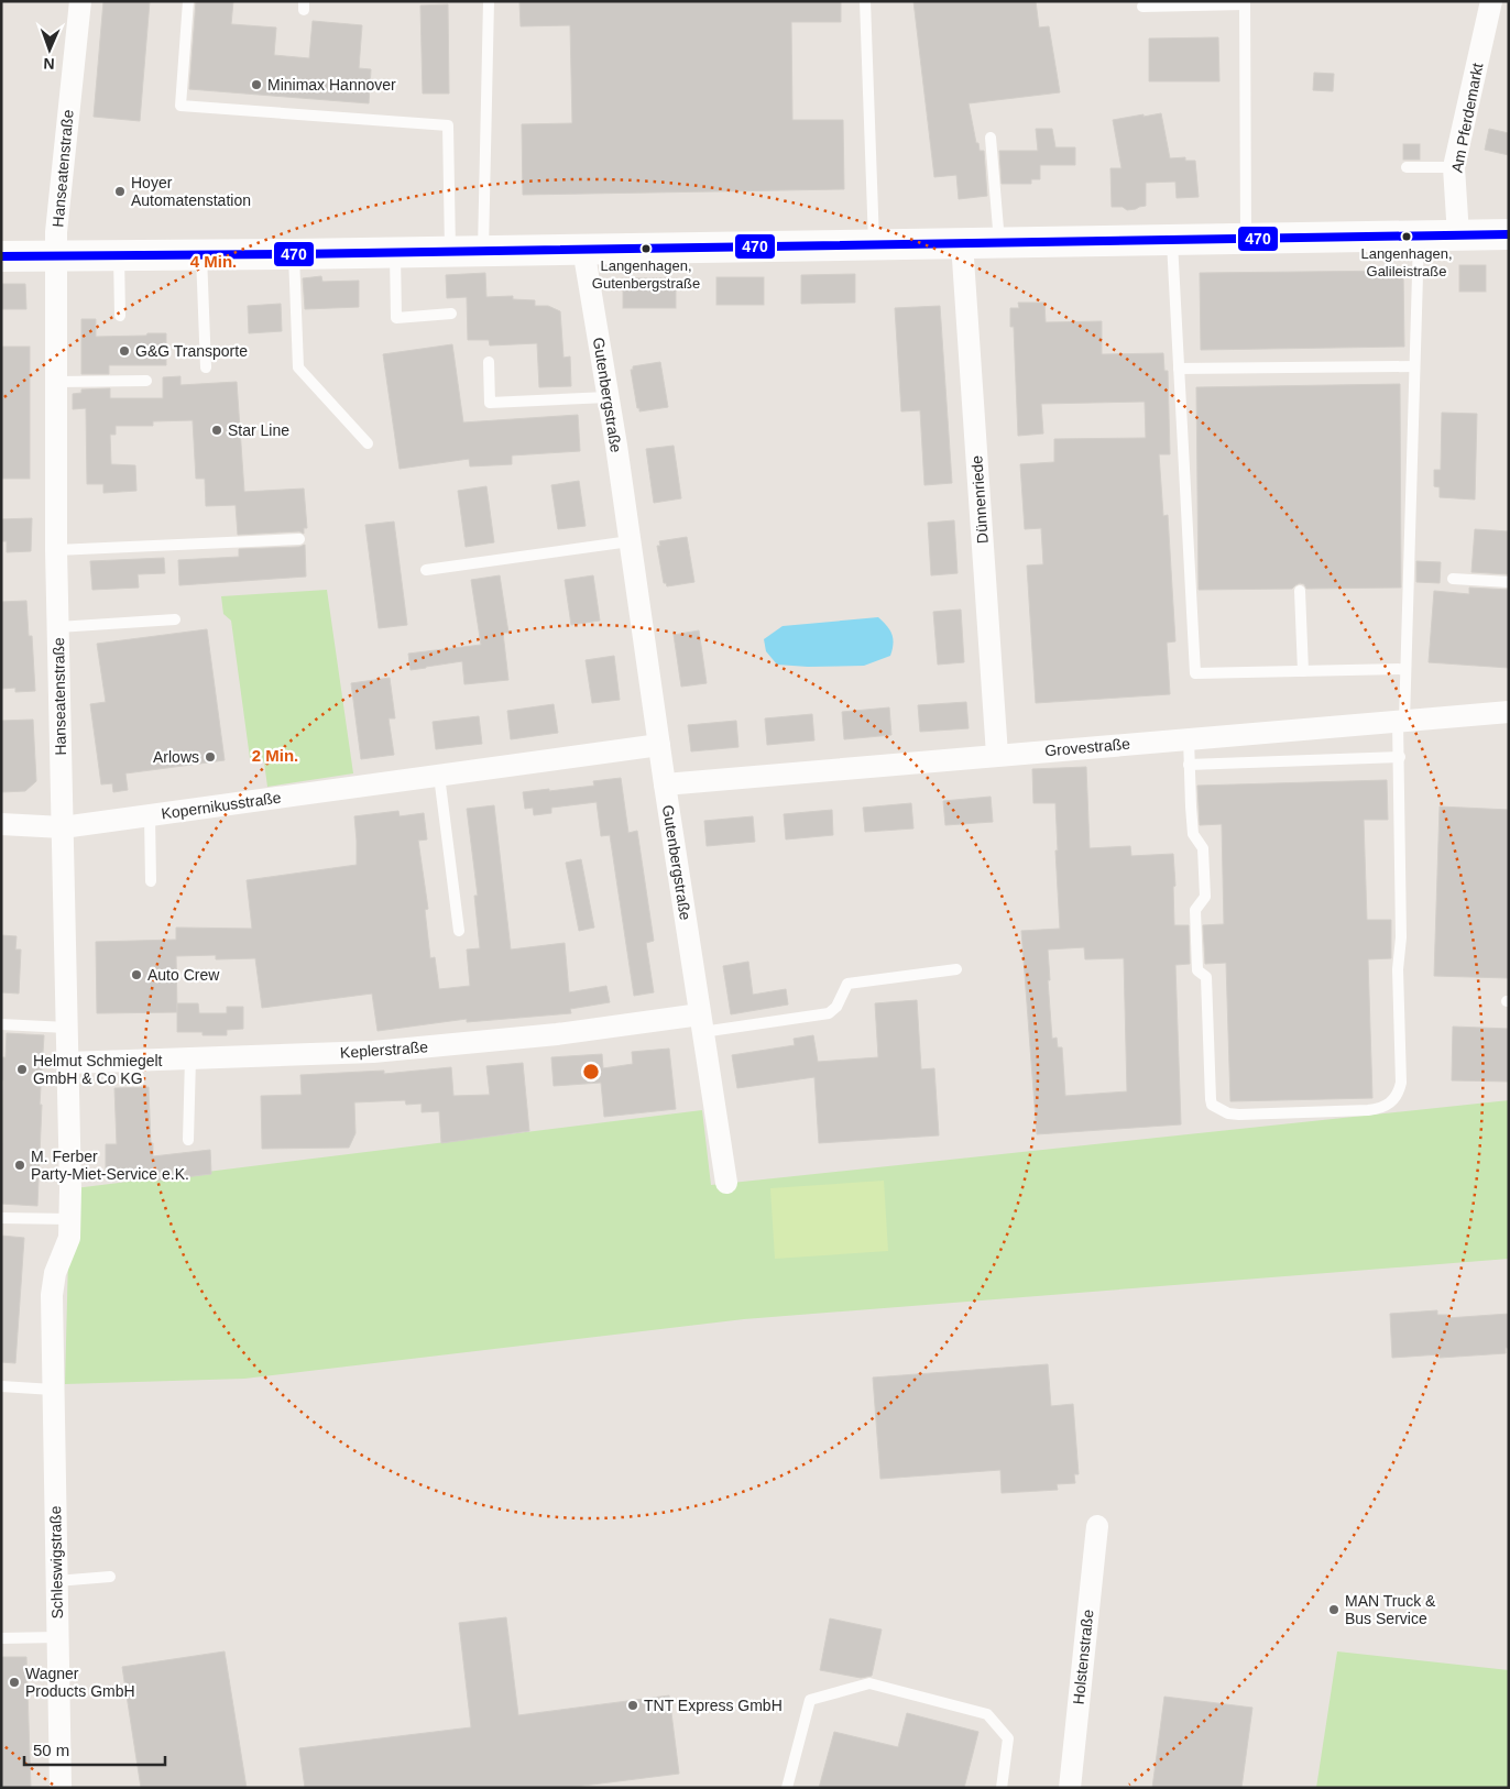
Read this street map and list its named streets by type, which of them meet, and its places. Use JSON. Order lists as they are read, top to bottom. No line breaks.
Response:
{"streets":{"street":["Am Pferdemarkt","Hanseatenstraße","Gutenbergstraße","Dünnenriede","Grovestraße","Kopernikusstraße","Keplerstraße","Schleswigstraße","Holstenstraße"]},"crossings":[["Hanseatenstraße","Kopernikusstraße"],["Hanseatenstraße","Keplerstraße"],["Hanseatenstraße","Schleswigstraße"],["Gutenbergstraße","Grovestraße"],["Gutenbergstraße","Kopernikusstraße"],["Gutenbergstraße","Keplerstraße"],["Dünnenriede","Grovestraße"]],"places":["Minimax Hannover","Hoyer Automatenstation","Langenhagen, Galileistraße","Langenhagen, Gutenbergstraße","G&G Transporte","Star Line","Arlows","Auto Crew","Helmut Schmiegelt GmbH & Co KG","M. Ferber Party-Miet-Service e.K.","MAN Truck & Bus Service","Wagner Products GmbH","TNT Express GmbH"],"lines":["transit line 470"],"scale_bar":"50 m","north":"bottom","rings":["4 Min.","2 Min."]}
